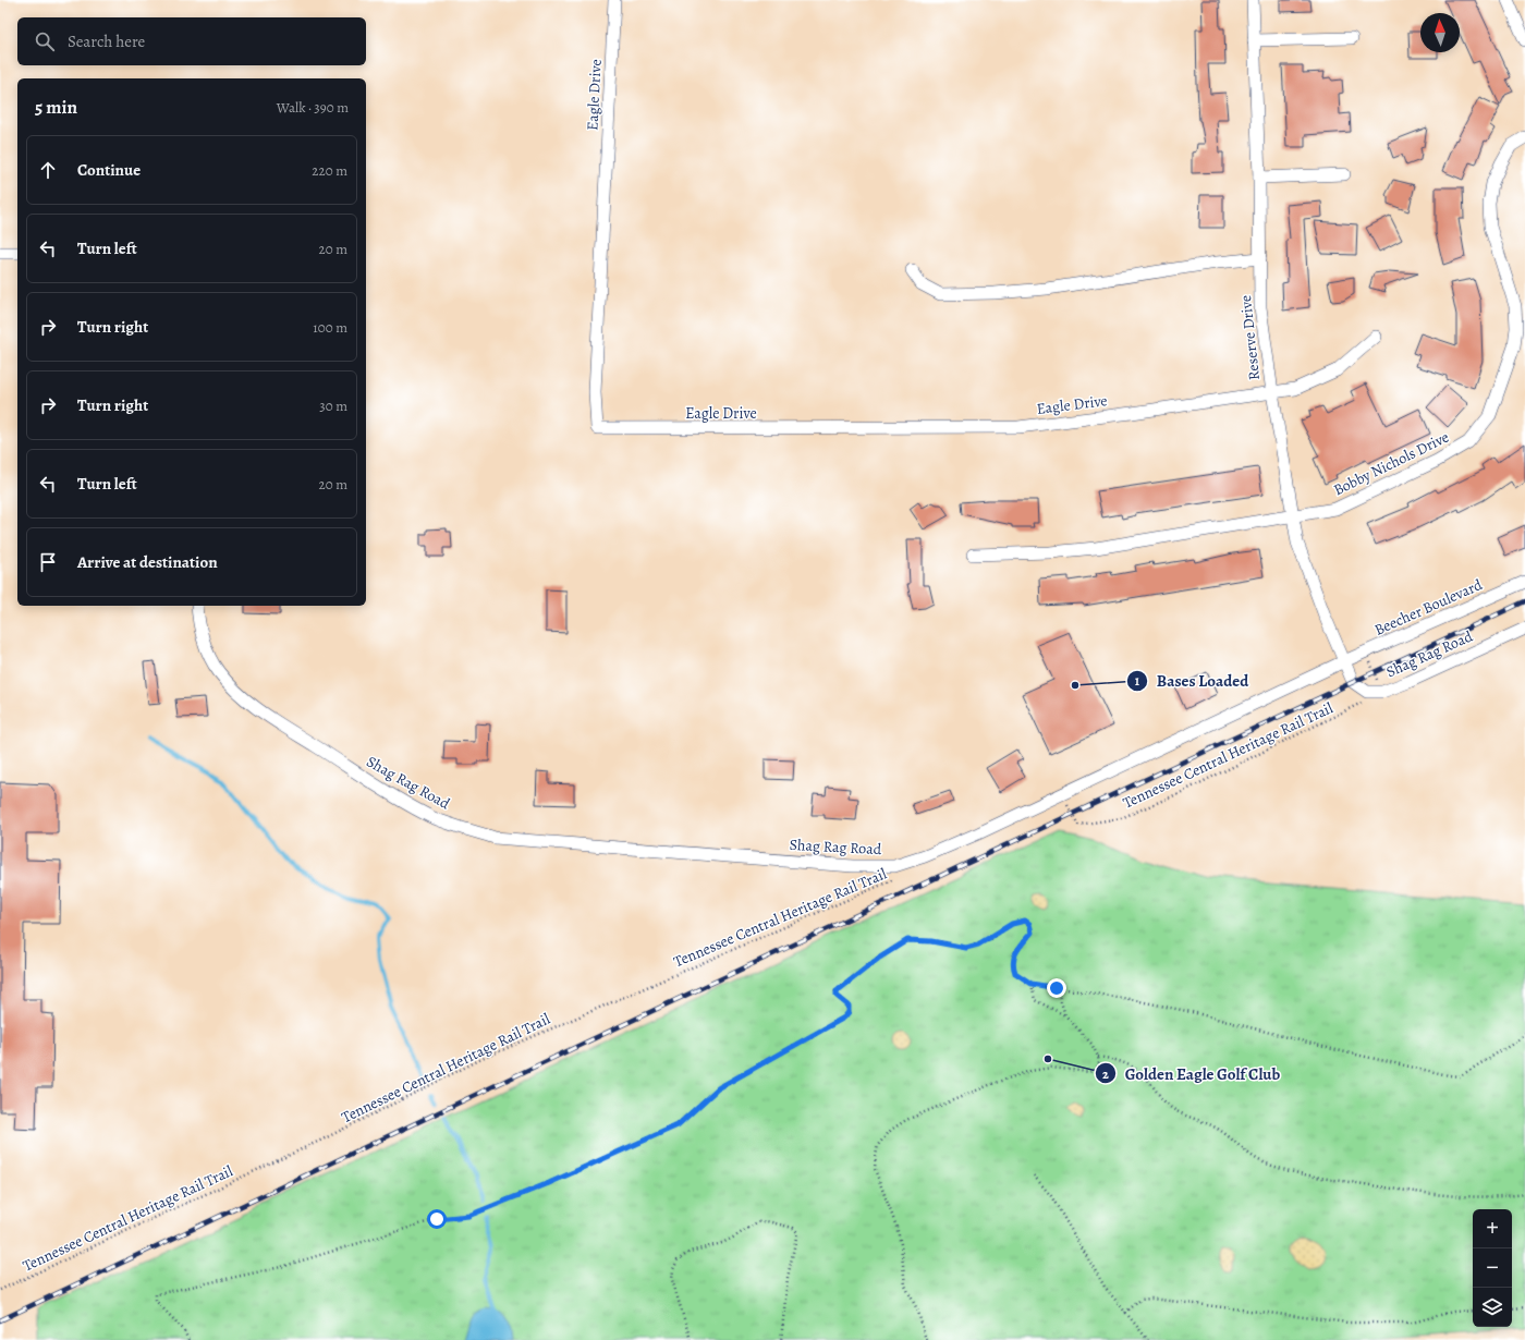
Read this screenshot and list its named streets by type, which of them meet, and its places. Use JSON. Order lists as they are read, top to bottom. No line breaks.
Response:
{"streets":{"street":["Eagle Drive","Reserve Drive","Bobby Nichols Drive","Beecher Boulevard","Shag Rag Road"],"path":["Tennessee Central Heritage Rail Trail"]},"crossings":[["Eagle Drive","Reserve Drive"],["Reserve Drive","Bobby Nichols Drive"],["Reserve Drive","Beecher Boulevard"],["Reserve Drive","Shag Rag Road"],["Beecher Boulevard","Shag Rag Road"],["Shag Rag Road","Tennessee Central Heritage Rail Trail"]],"places":["Bases Loaded","Golden Eagle Golf Club"],"north":"top","page":{"search":"Search here","heading":["5 min","Walk · 390 m"],"list":[["Continue","220 m"],["Turn left","20 m"],["Turn right","100 m"],["Turn right","30 m"],["Turn left","20 m"],"Arrive at destination"],"map_buttons":["+","−"]}}
